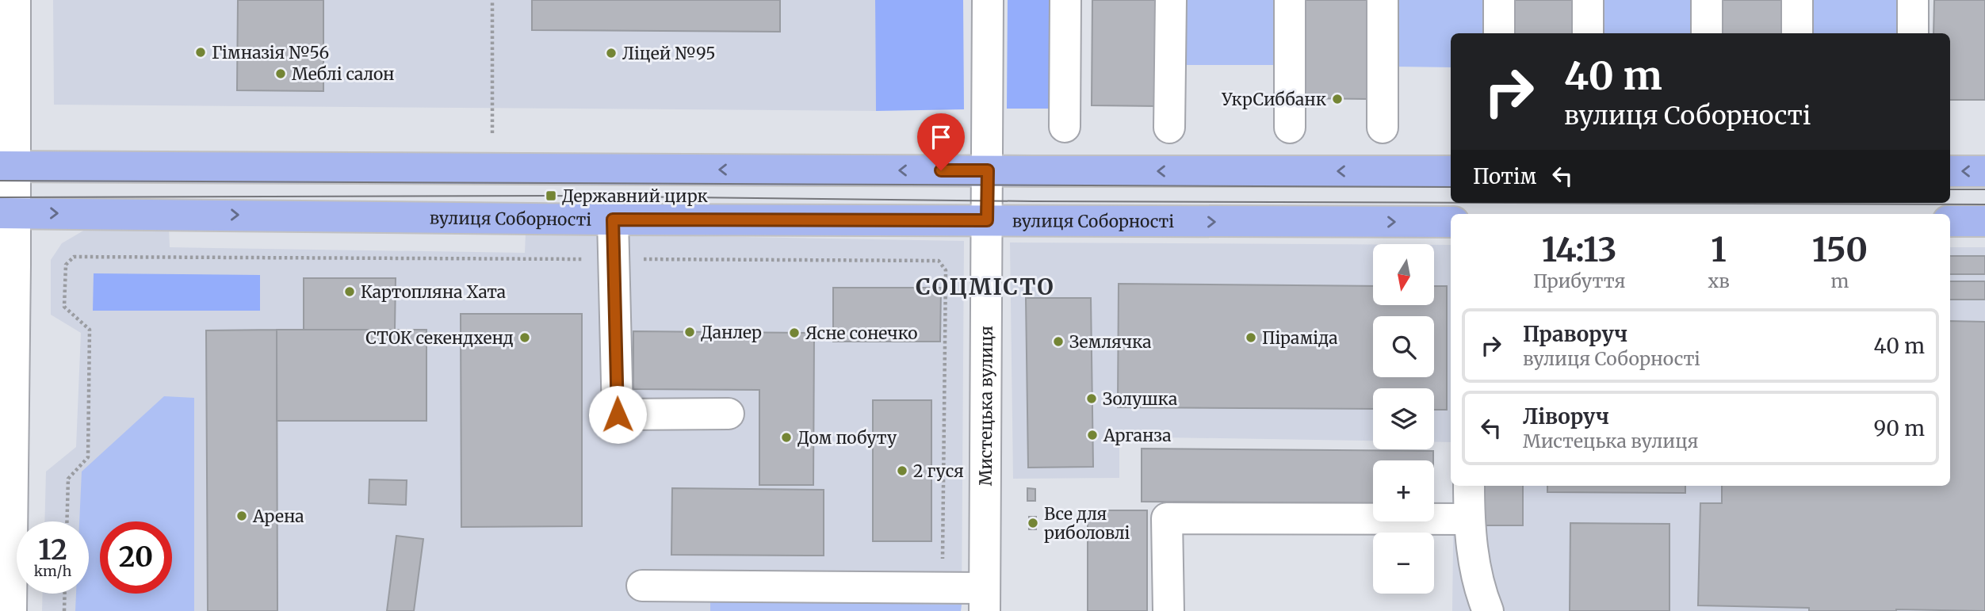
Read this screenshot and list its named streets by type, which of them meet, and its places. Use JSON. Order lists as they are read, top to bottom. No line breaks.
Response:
{"streets":{"main road":["вулиця Соборності"],"street":["Мистецька вулиця"]},"crossings":[["вулиця Соборності","Мистецька вулиця"]],"districts":["СОЦМІСТО"],"places":{"other":["Гімназія №56","Ліцей №95","Меблі салон","УкрСиббанк","Картопляна Хата","Данлер","Ясне сонечко","СТОК секендхенд","Піраміда","Землячка","Золушка","Арганза","Дом побуту","2 гуся","Арена","Все для риболовлі"],"transit":["Державний цирк"]},"north":"bottom","page":{"turn":["40 m","вулиця Соборності"],"then":"Потім","eta":["14:13","Прибуття","1","хв","150","m"],"map_buttons":["+","−"],"list":[{"name":"Праворуч","note":"вулиця Соборності","value":"40 m"},{"name":"Ліворуч","note":"Мистецька вулиця","value":"90 m"}],"speed":"12 km/h","limit":"20"}}
